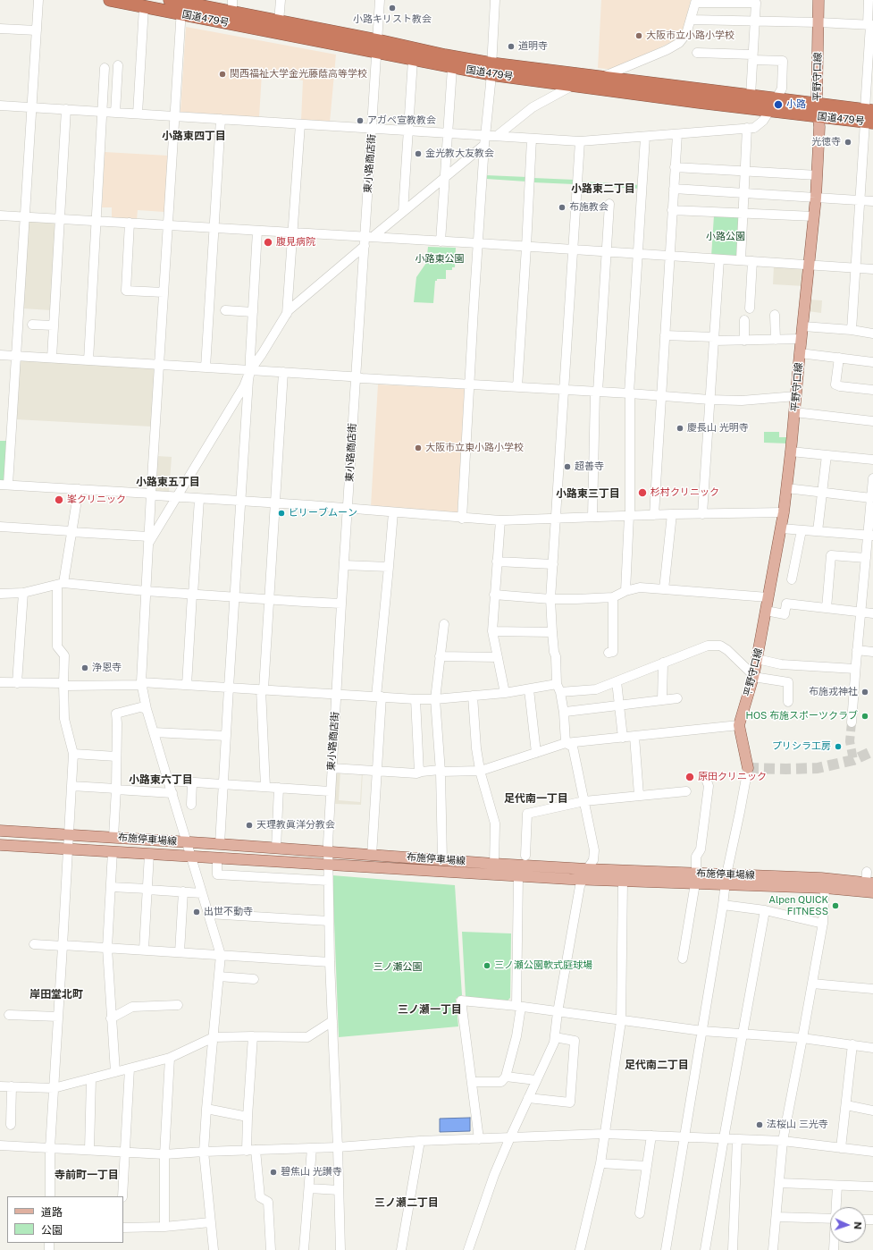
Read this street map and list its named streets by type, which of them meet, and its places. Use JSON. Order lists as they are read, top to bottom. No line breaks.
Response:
{"streets":{"highway":["国道479号"],"main road":["平野守口線","布施停車場線"],"street":["東小路商店街"]},"crossings":[["国道479号","平野守口線"],["国道479号","東小路商店街"],["東小路商店街","布施停車場線"]],"districts":["小路東四丁目","小路東二丁目","小路東五丁目","小路東三丁目","小路東六丁目","足代南一丁目","岸田堂北町","三ノ瀬一丁目","足代南二丁目","寺前町一丁目","三ノ瀬二丁目"],"parks":["小路公園","小路東公園","三ノ瀬公園"],"places":["小路キリスト教会","大阪市立小路小学校","道明寺","関西福祉大学金光藤蔭高等学校","小路","アガペ宣教教会","光徳寺","金光教大友教会","布施教会","腹見病院","慶長山 光明寺","大阪市立東小路小学校","超善寺","杉村クリニック","峯クリニック","ビリーブムーン","浄恩寺","布施戎神社","HOS 布施スポーツクラブ","プリシラ工房","原田クリニック","天理教眞洋分教会","Alpen QUICK FITNESS","出世不動寺","三ノ瀬公園軟式庭球場","法桜山 三光寺","碧焦山 光讃寺"],"legend":["道路","公園"],"north":"right"}
